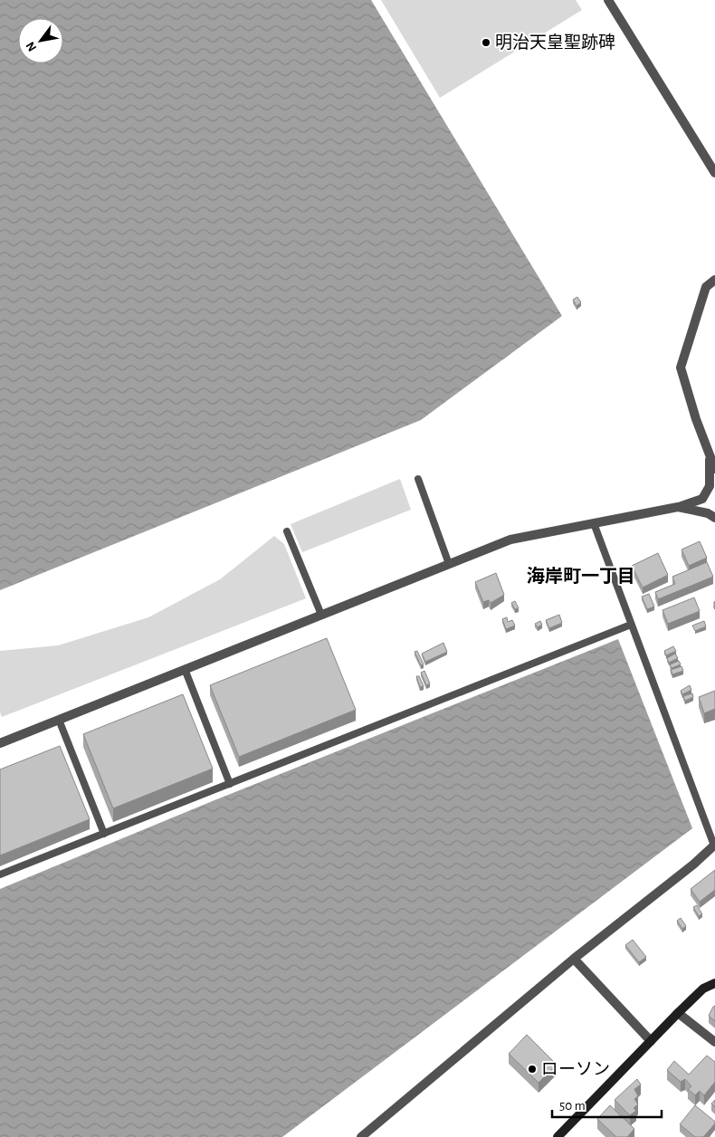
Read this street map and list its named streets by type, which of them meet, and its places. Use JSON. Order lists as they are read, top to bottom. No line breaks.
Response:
{"districts":["海岸町一丁目"],"places":["明治天皇聖跡碑","ローソン"],"scale_bar":"50 m","north":"bottom left"}
